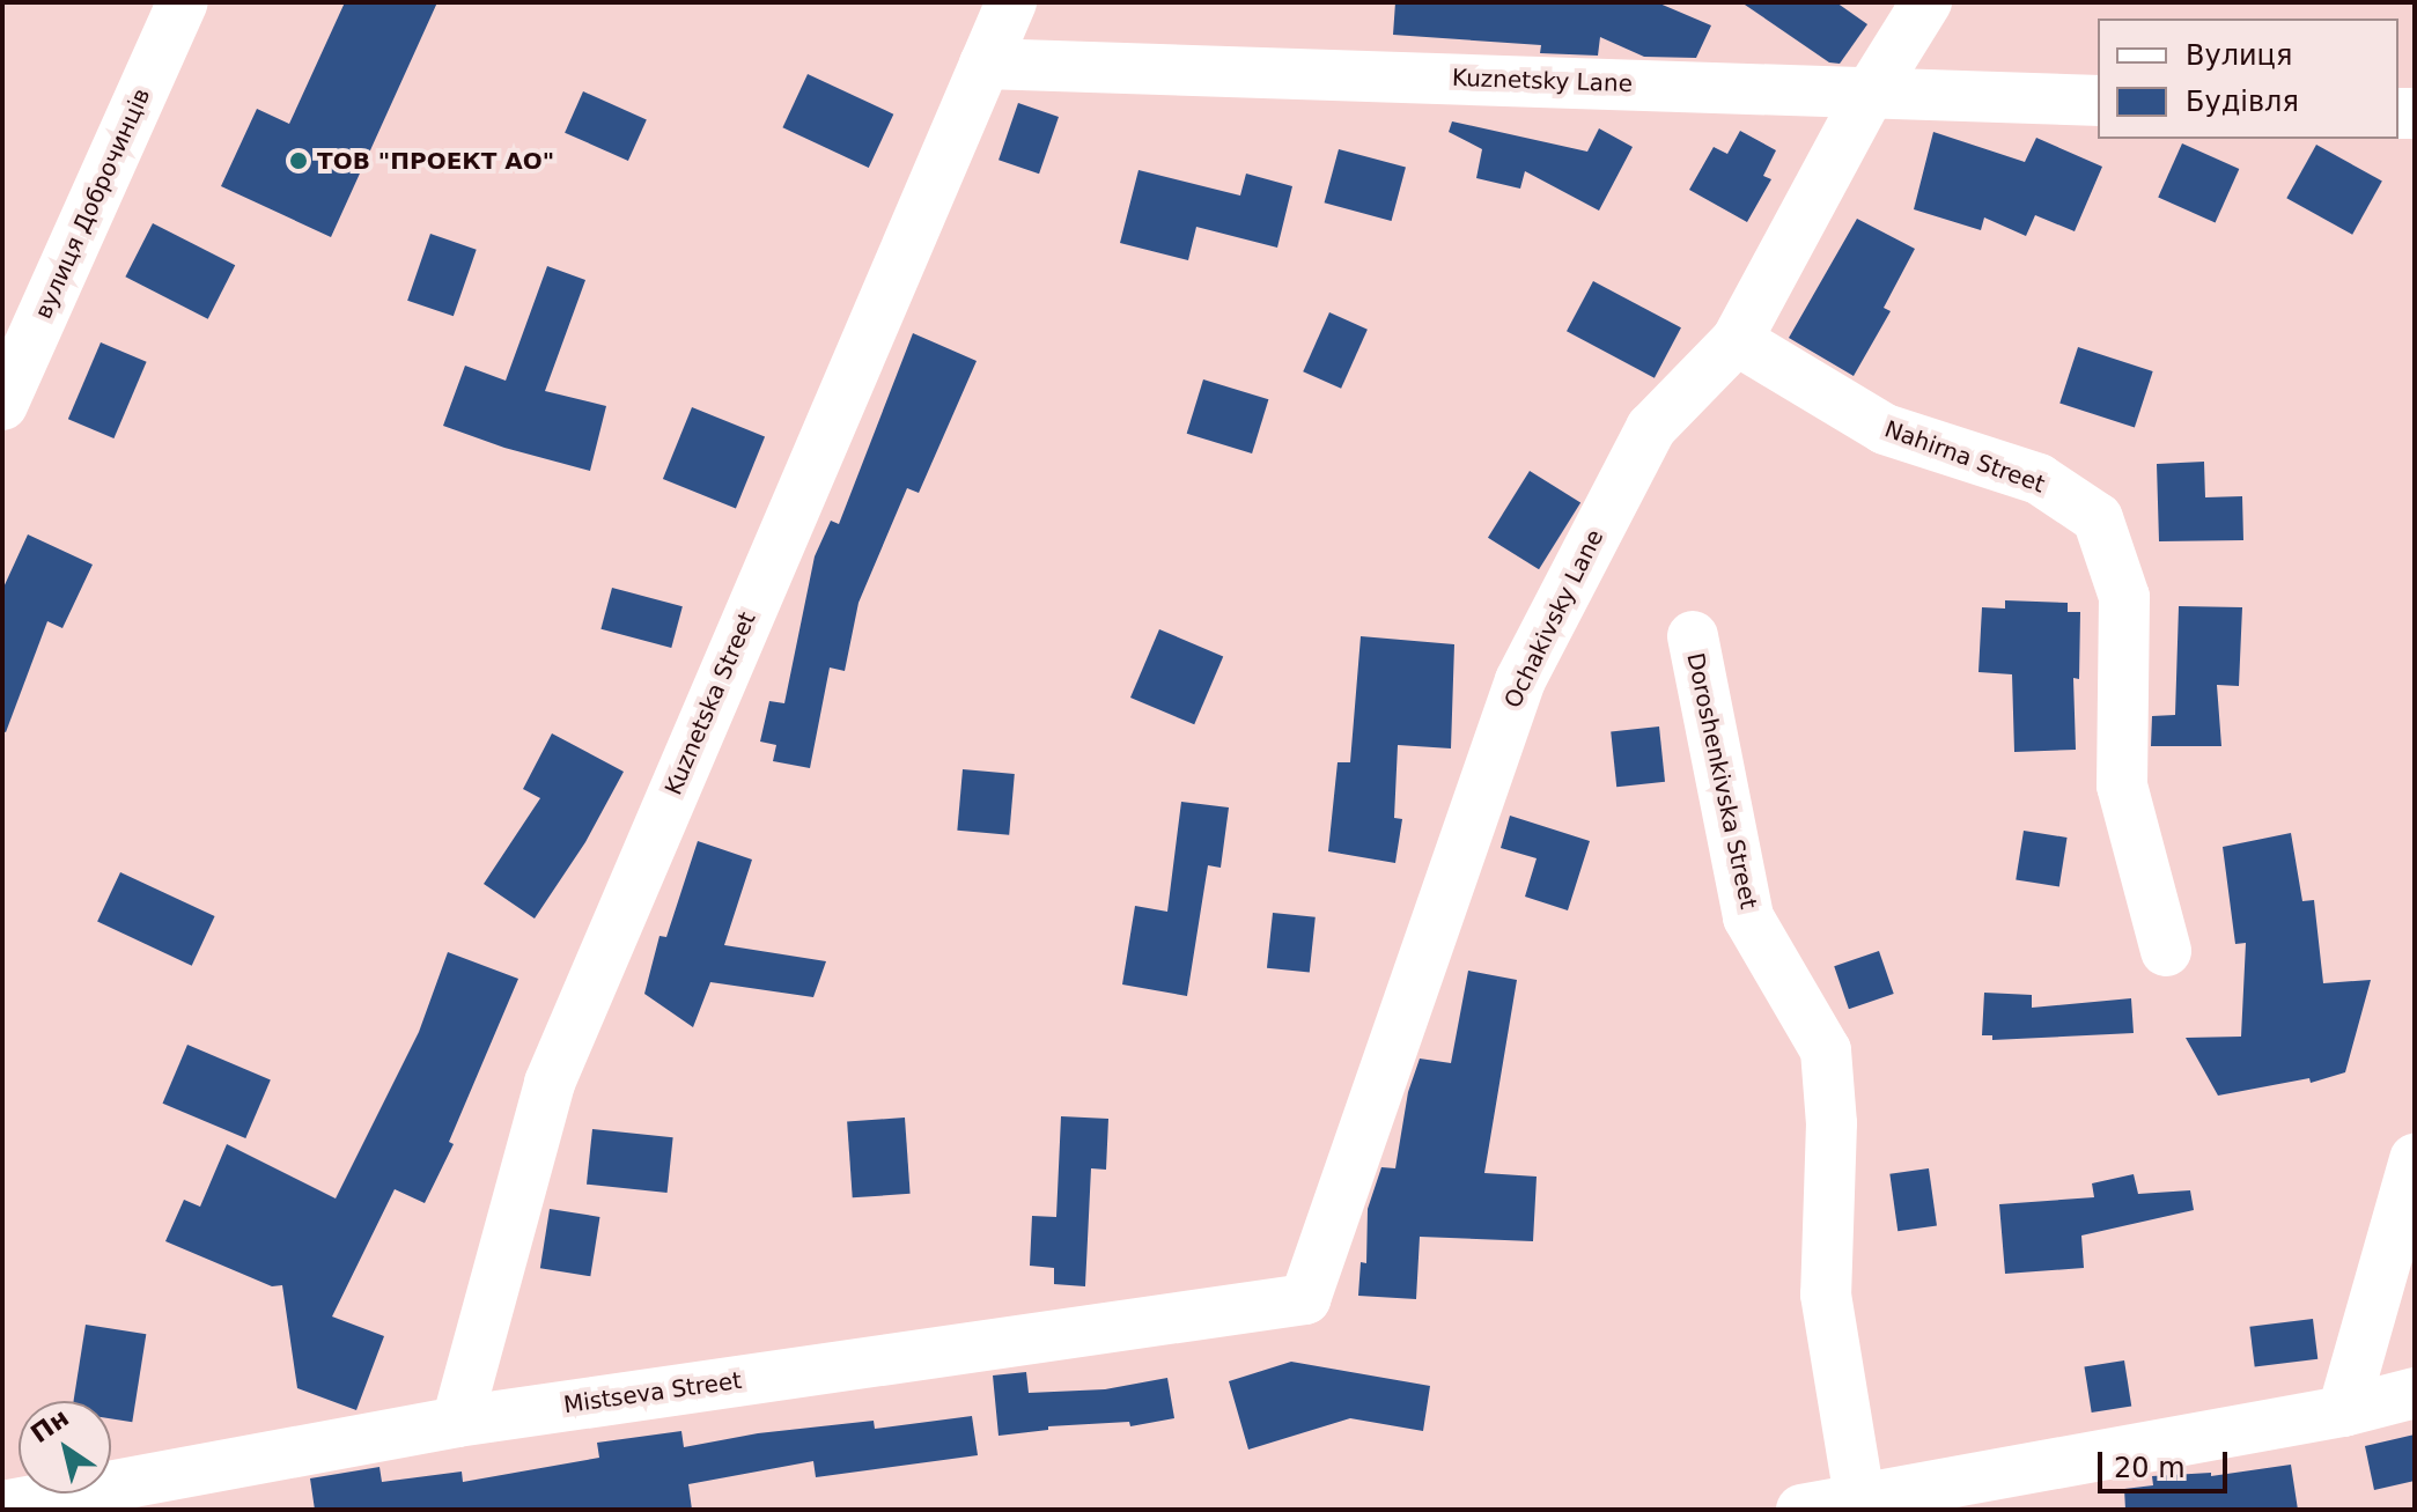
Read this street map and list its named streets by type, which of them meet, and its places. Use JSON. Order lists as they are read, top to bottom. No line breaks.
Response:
{"streets":{"street":["Kuznetsky Lane","вулиця Доброчинців","Nahirna Street","Ochakivsky Lane","Kuznetska Street","Doroshenkivska Street","Mistseva Street"]},"crossings":[["Kuznetsky Lane","Ochakivsky Lane"],["Kuznetsky Lane","Kuznetska Street"],["Nahirna Street","Ochakivsky Lane"],["Ochakivsky Lane","Mistseva Street"],["Kuznetska Street","Mistseva Street"]],"places":["ТОВ \"ПРОЕКТ АО\""],"legend":["Вулиця","Будівля"],"scale_bar":"20 m","north":"top left"}
